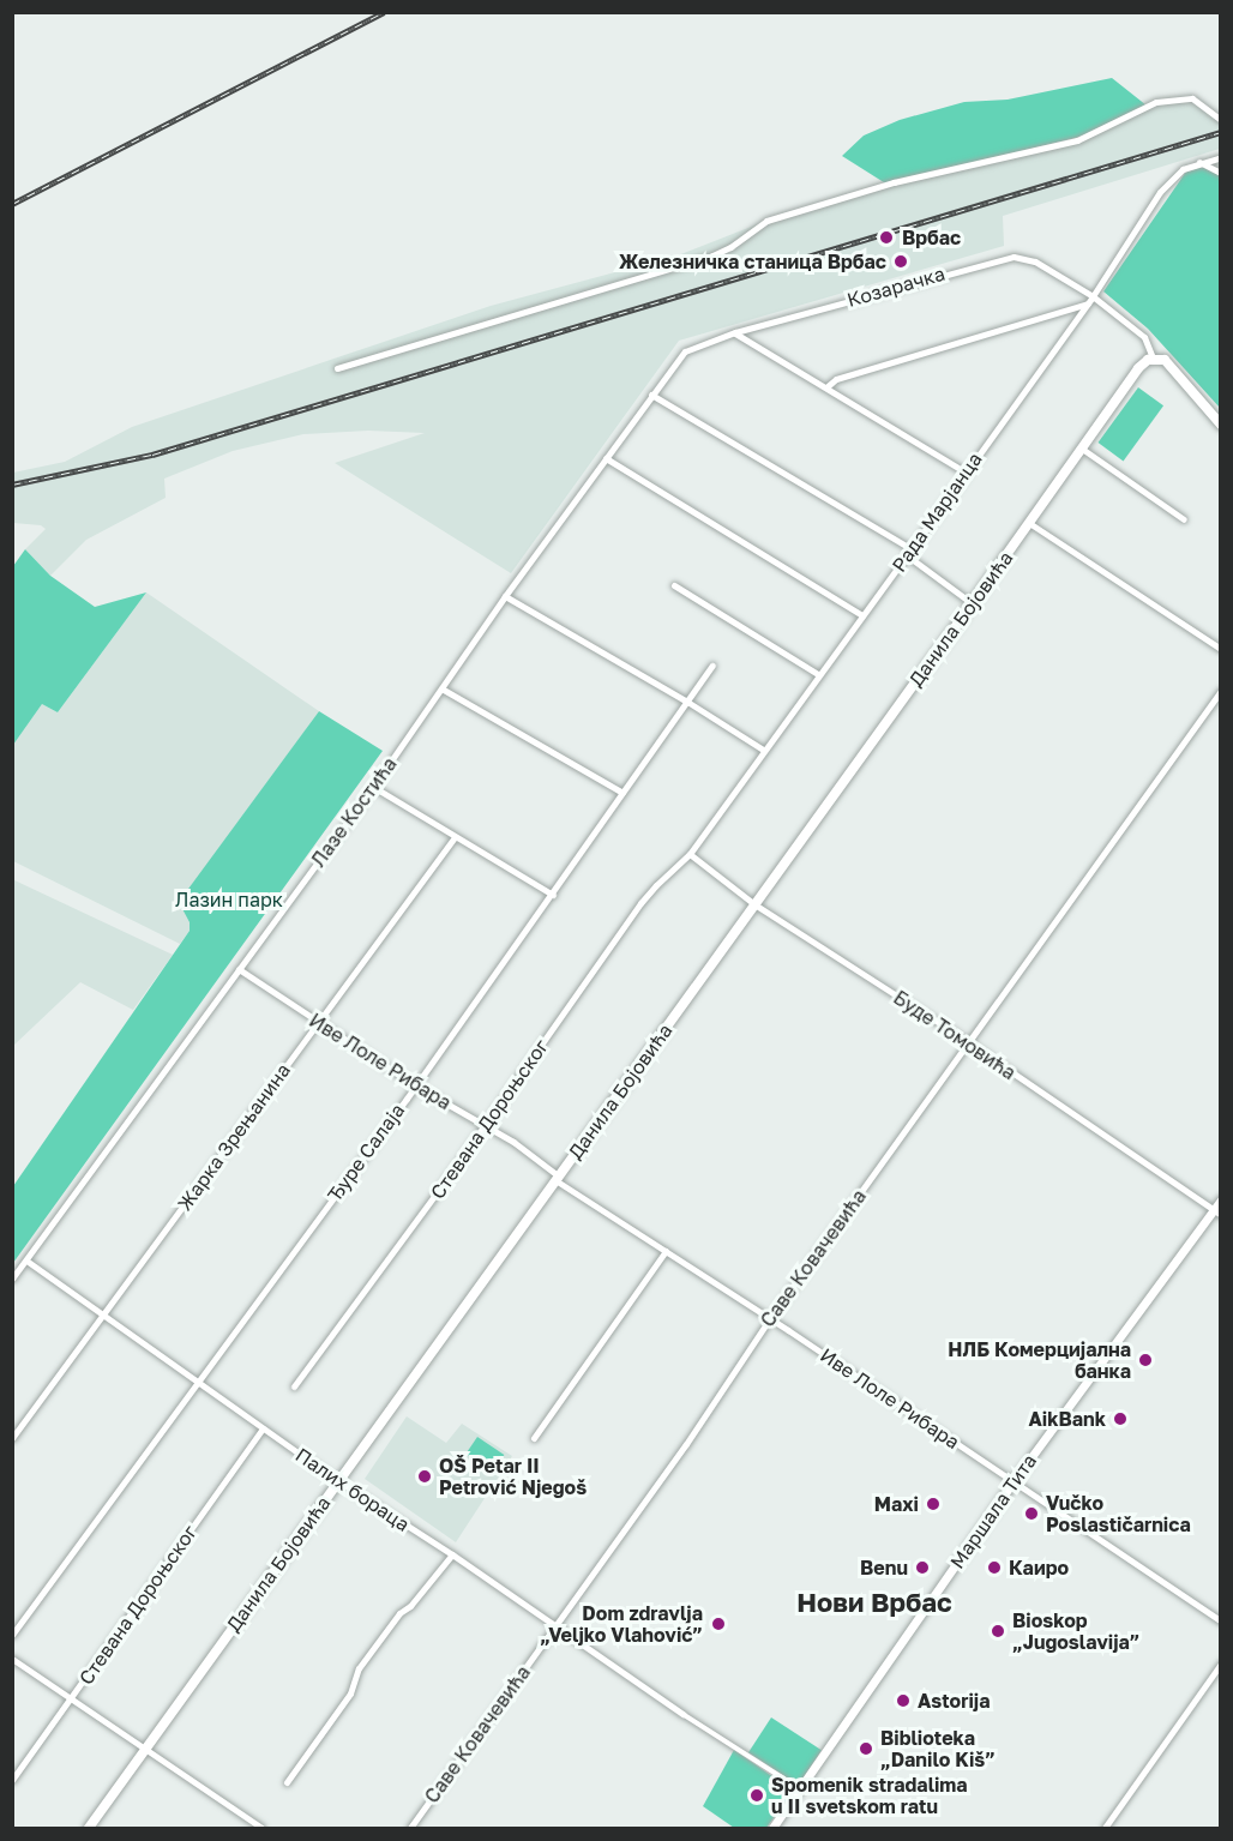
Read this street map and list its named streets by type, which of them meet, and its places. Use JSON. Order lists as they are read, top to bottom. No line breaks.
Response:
{"streets":{"main road":["Данила Бојовића"],"street":["Козарачка","Рада Марјанца","Лазе Костића","Буде Томовића","Иве Лоле Рибара","Стевана Дороњског","Жарка Зрењанина","Ђуре Салаја","Саве Ковачевића","Палих бораца","Маршала Тита"]},"crossings":[["Козарачка","Рада Марјанца"],["Козарачка","Данила Бојовића"],["Козарачка","Лазе Костића"],["Рада Марјанца","Буде Томовића"],["Рада Марјанца","Стевана Дороњског"],["Данила Бојовића","Буде Томовића"],["Данила Бојовића","Иве Лоле Рибара"],["Данила Бојовића","Палих бораца"],["Лазе Костића","Иве Лоле Рибара"],["Лазе Костића","Палих бораца"],["Буде Томовића","Стевана Дороњског"],["Буде Томовића","Саве Ковачевића"],["Буде Томовића","Маршала Тита"],["Иве Лоле Рибара","Стевана Дороњског"],["Иве Лоле Рибара","Жарка Зрењанина"],["Иве Лоле Рибара","Ђуре Салаја"],["Иве Лоле Рибара","Саве Ковачевића"],["Иве Лоле Рибара","Маршала Тита"],["Стевана Дороњског","Палих бораца"],["Жарка Зрењанина","Палих бораца"],["Ђуре Салаја","Палих бораца"],["Саве Ковачевића","Палих бораца"]],"districts":["Нови Врбас"],"parks":["Лазин парк"],"places":["Врбас","Железничка станица Врбас","НЛБ Комерцијална банка","AikBank","OŠ Petar II Petrović Njegoš","Maxi","Vučko Poslastičarnica","Benu","Каиро","Dom zdravlja „Veljko Vlahović”","Bioskop „Jugoslavija”","Astorija","Biblioteka „Danilo Kiš”","Spomenik stradalima u II svetskom ratu"]}
